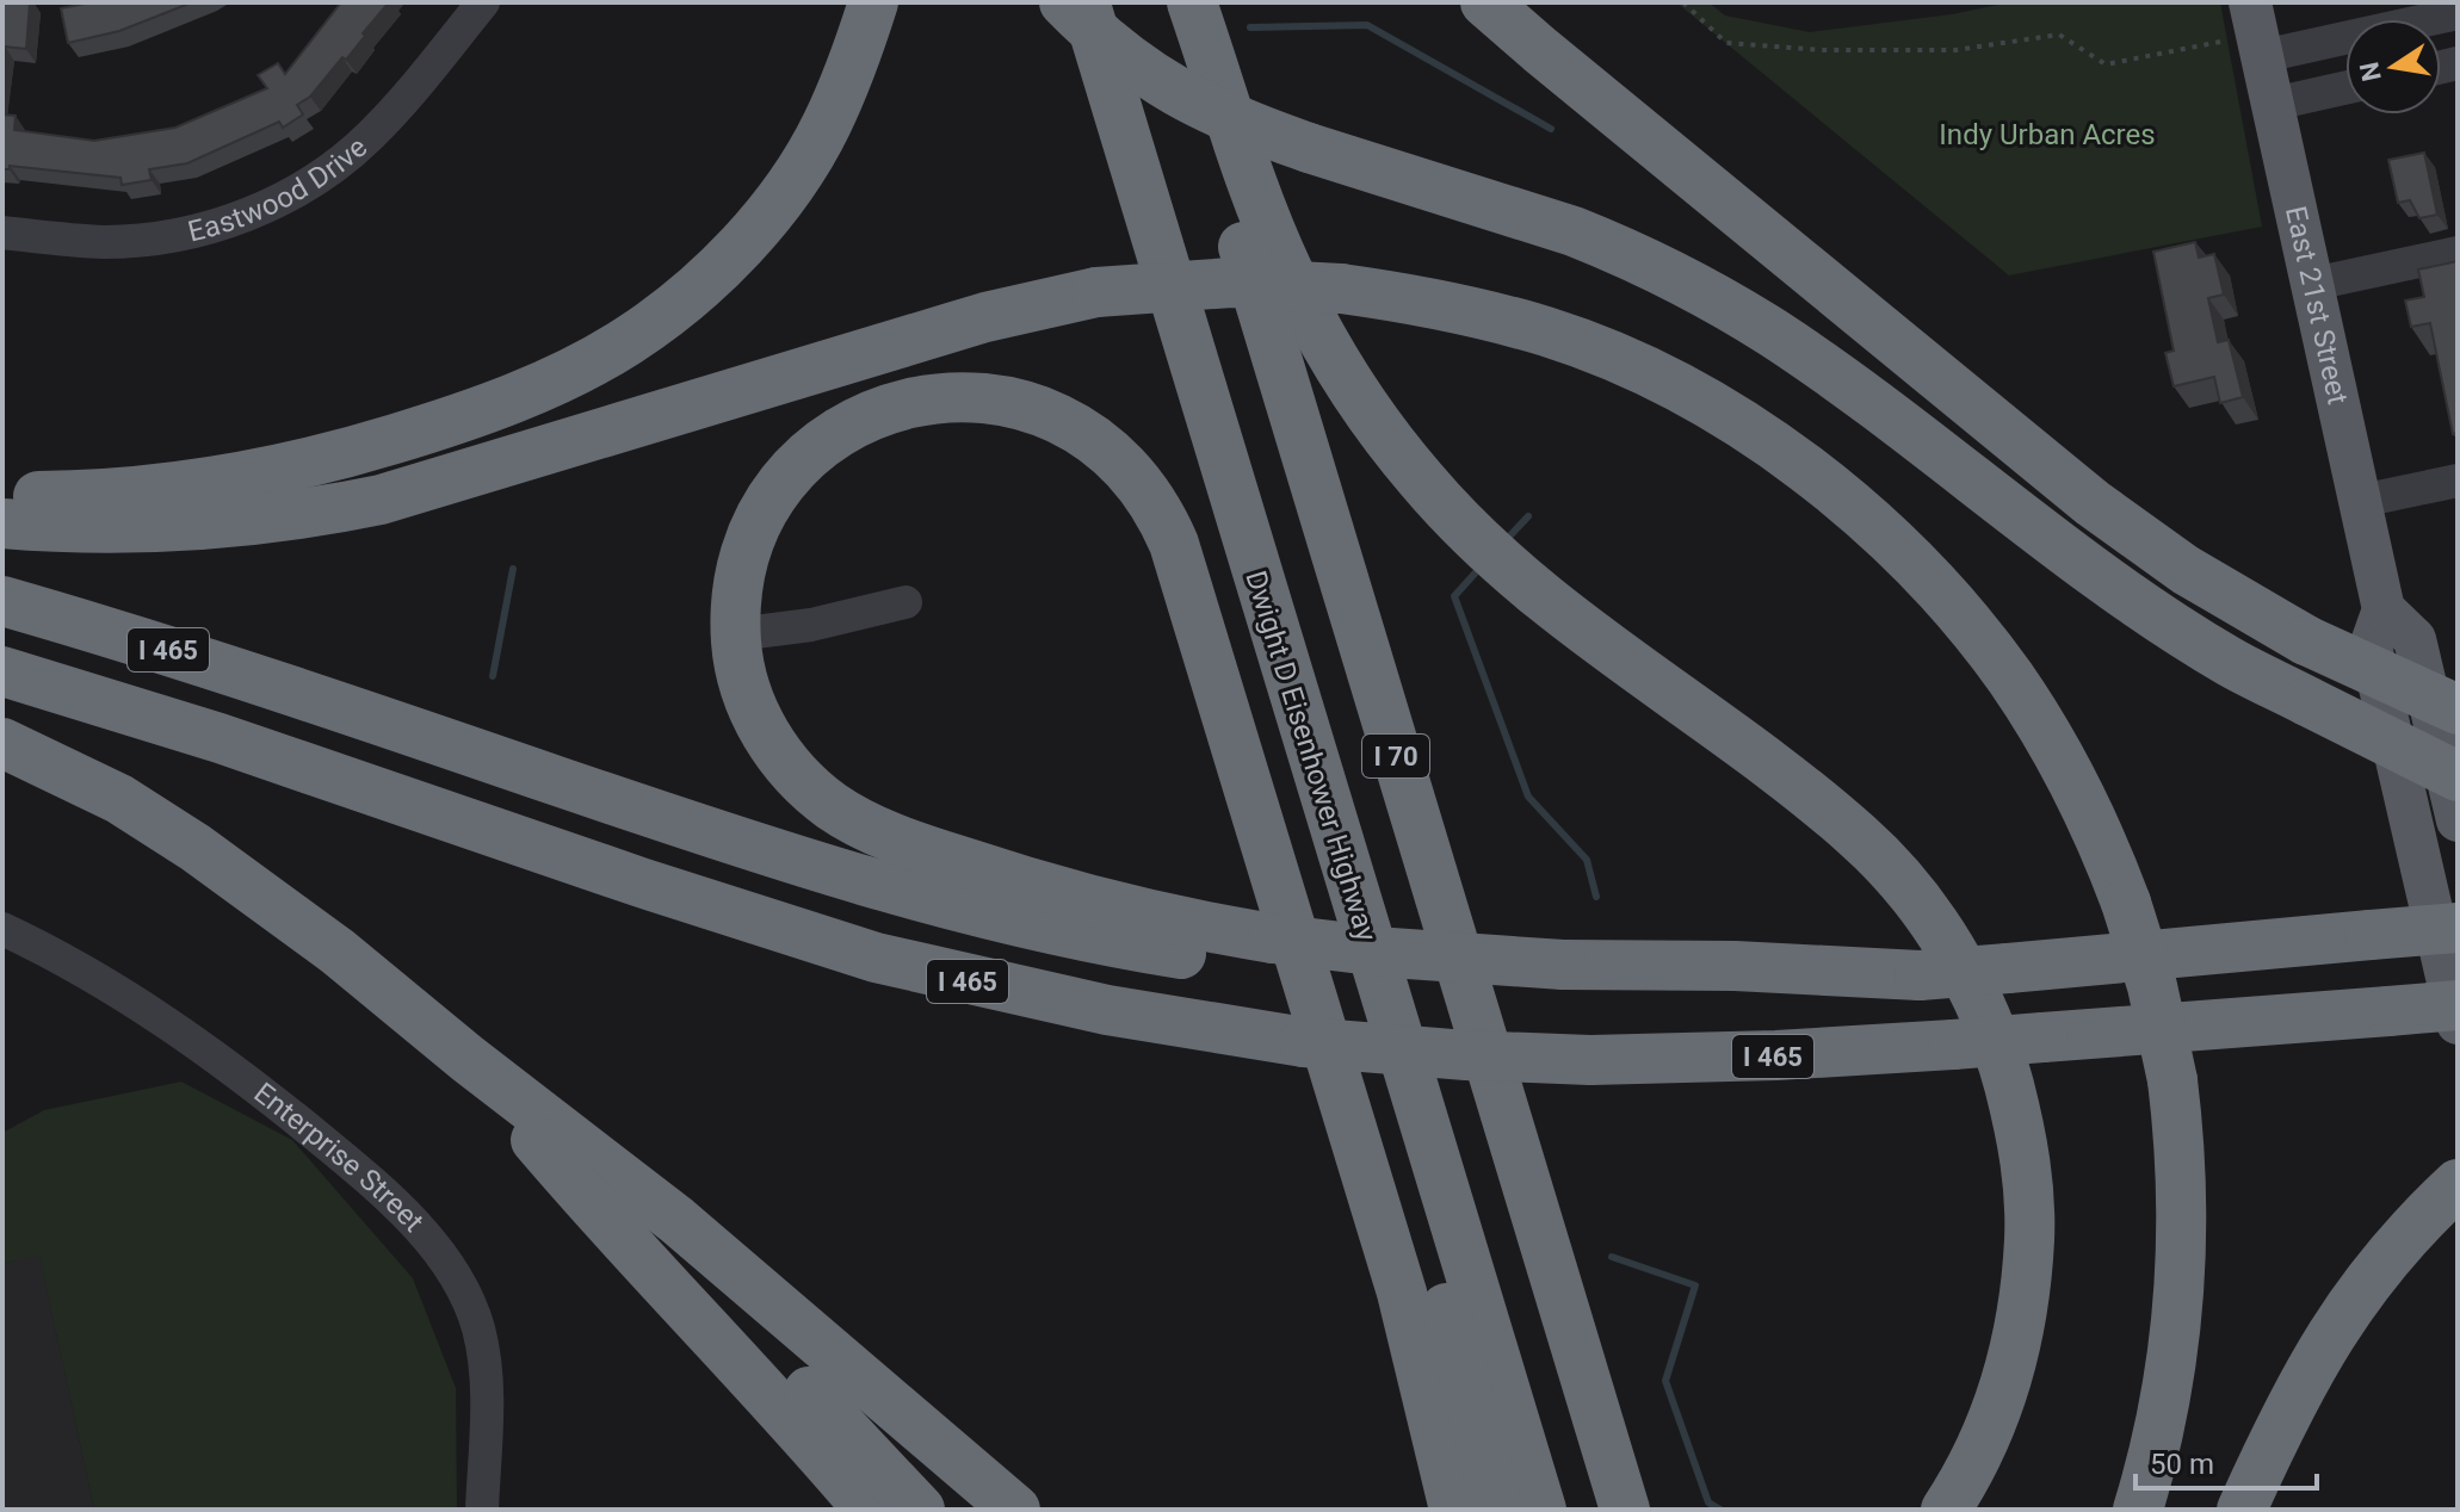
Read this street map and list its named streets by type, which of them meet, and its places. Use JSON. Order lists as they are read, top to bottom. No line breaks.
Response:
{"streets":{"highway":["I 465","Dwight D Eisenhower Highway","I 70"],"main road":["East 21st Street"],"street":["Eastwood Drive","Enterprise Street"]},"parks":["Indy Urban Acres"],"scale_bar":"50 m","north":"left"}
